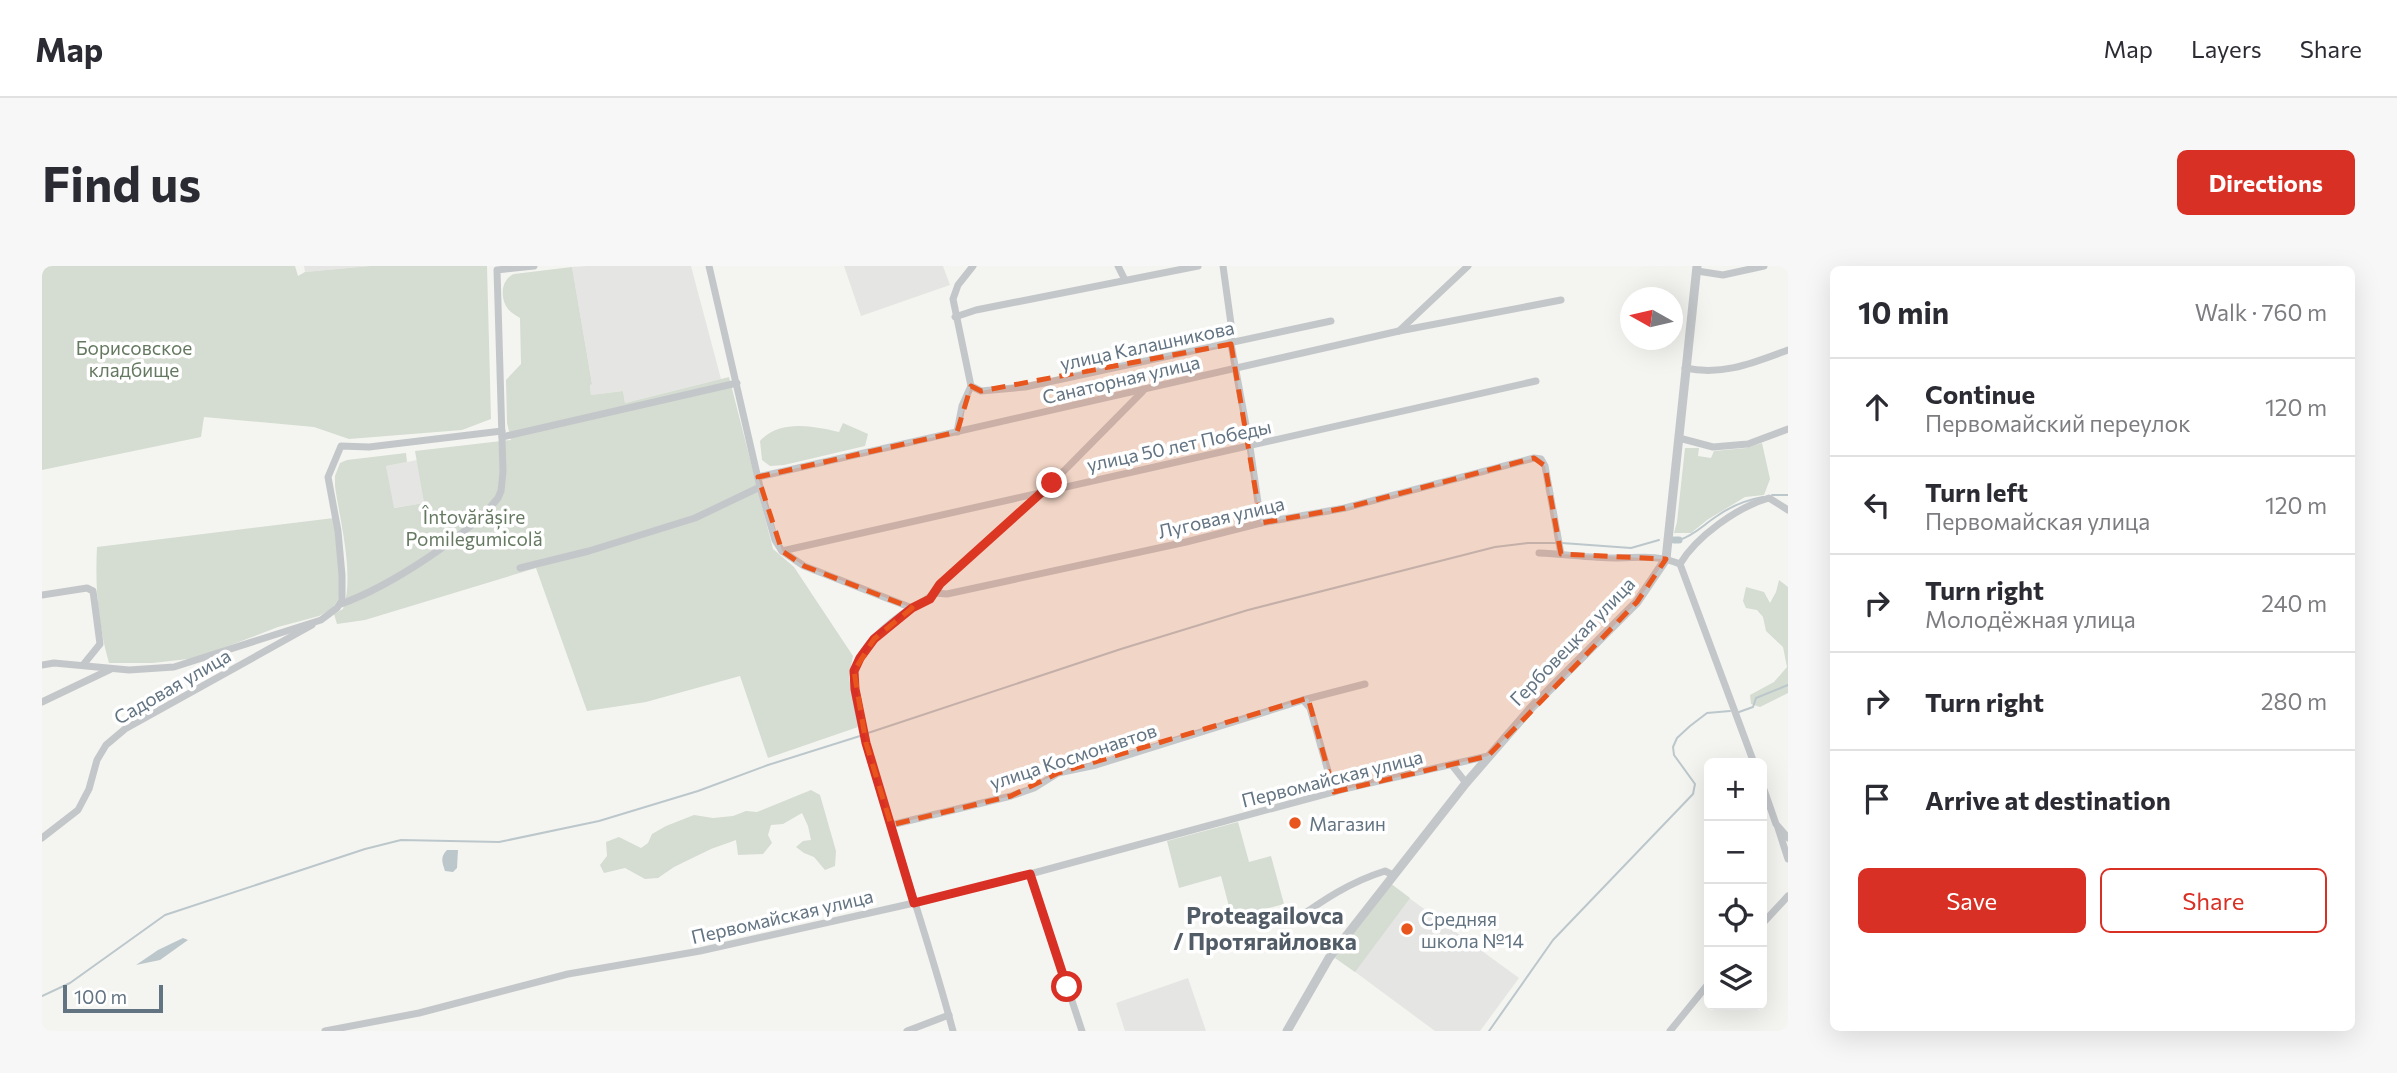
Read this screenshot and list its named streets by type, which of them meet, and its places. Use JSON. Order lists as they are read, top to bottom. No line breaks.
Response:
{"streets":{"street":["улица Калашникова","Санаторная улица","улица 50 лет Победы","Луговая улица","Гербовецкая улица","Садовая улица","улица Космонавтов","Первомайская улица"]},"crossings":[["Гербовецкая улица","Первомайская улица"]],"districts":["Proteagailovca / Протягайловка"],"parks":["Борисовское кладбище","Întovărășire Pomilegumicolă"],"places":["Магазин","Средняя школа №14"],"scale_bar":"100 m","north":"left","page":{"header":"Map","nav":["Map","Layers","Share"],"buttons":["Directions",["Save","Share"]],"title":"Find us","heading":["10 min","Walk · 760 m"],"list":[["Continue","Первомайский переулок","120 m"],["Turn left","Первомайская улица","120 m"],["Turn right","Молодёжная улица","240 m"],["Turn right","280 m"],"Arrive at destination"],"map_buttons":["+","−"],"scale":"100 m"}}
